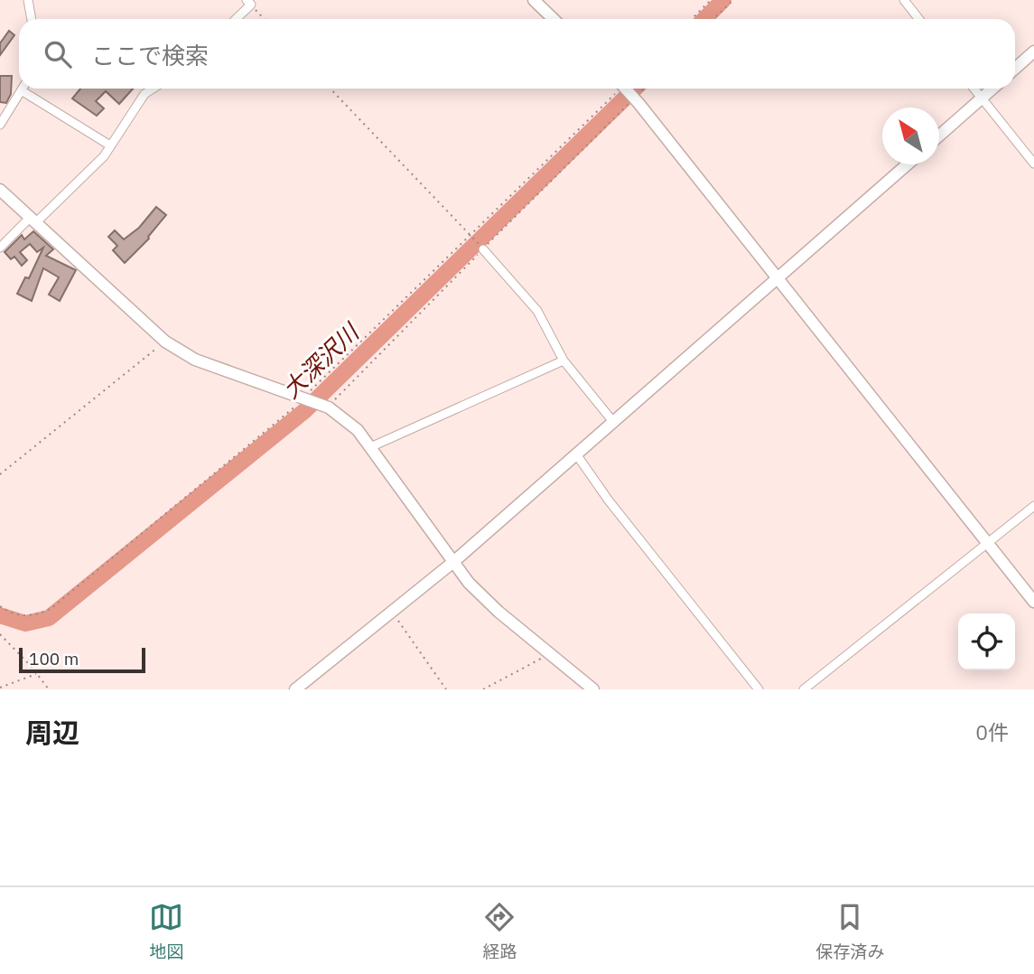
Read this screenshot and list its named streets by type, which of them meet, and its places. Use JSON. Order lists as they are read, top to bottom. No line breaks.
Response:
{"water":["大深沢川"],"scale_bar":"100 m","north":"top left","page":{"search":"ここで検索","scale":"100 m","heading":["周辺","0件"],"nav":["地図","経路","保存済み"]}}
